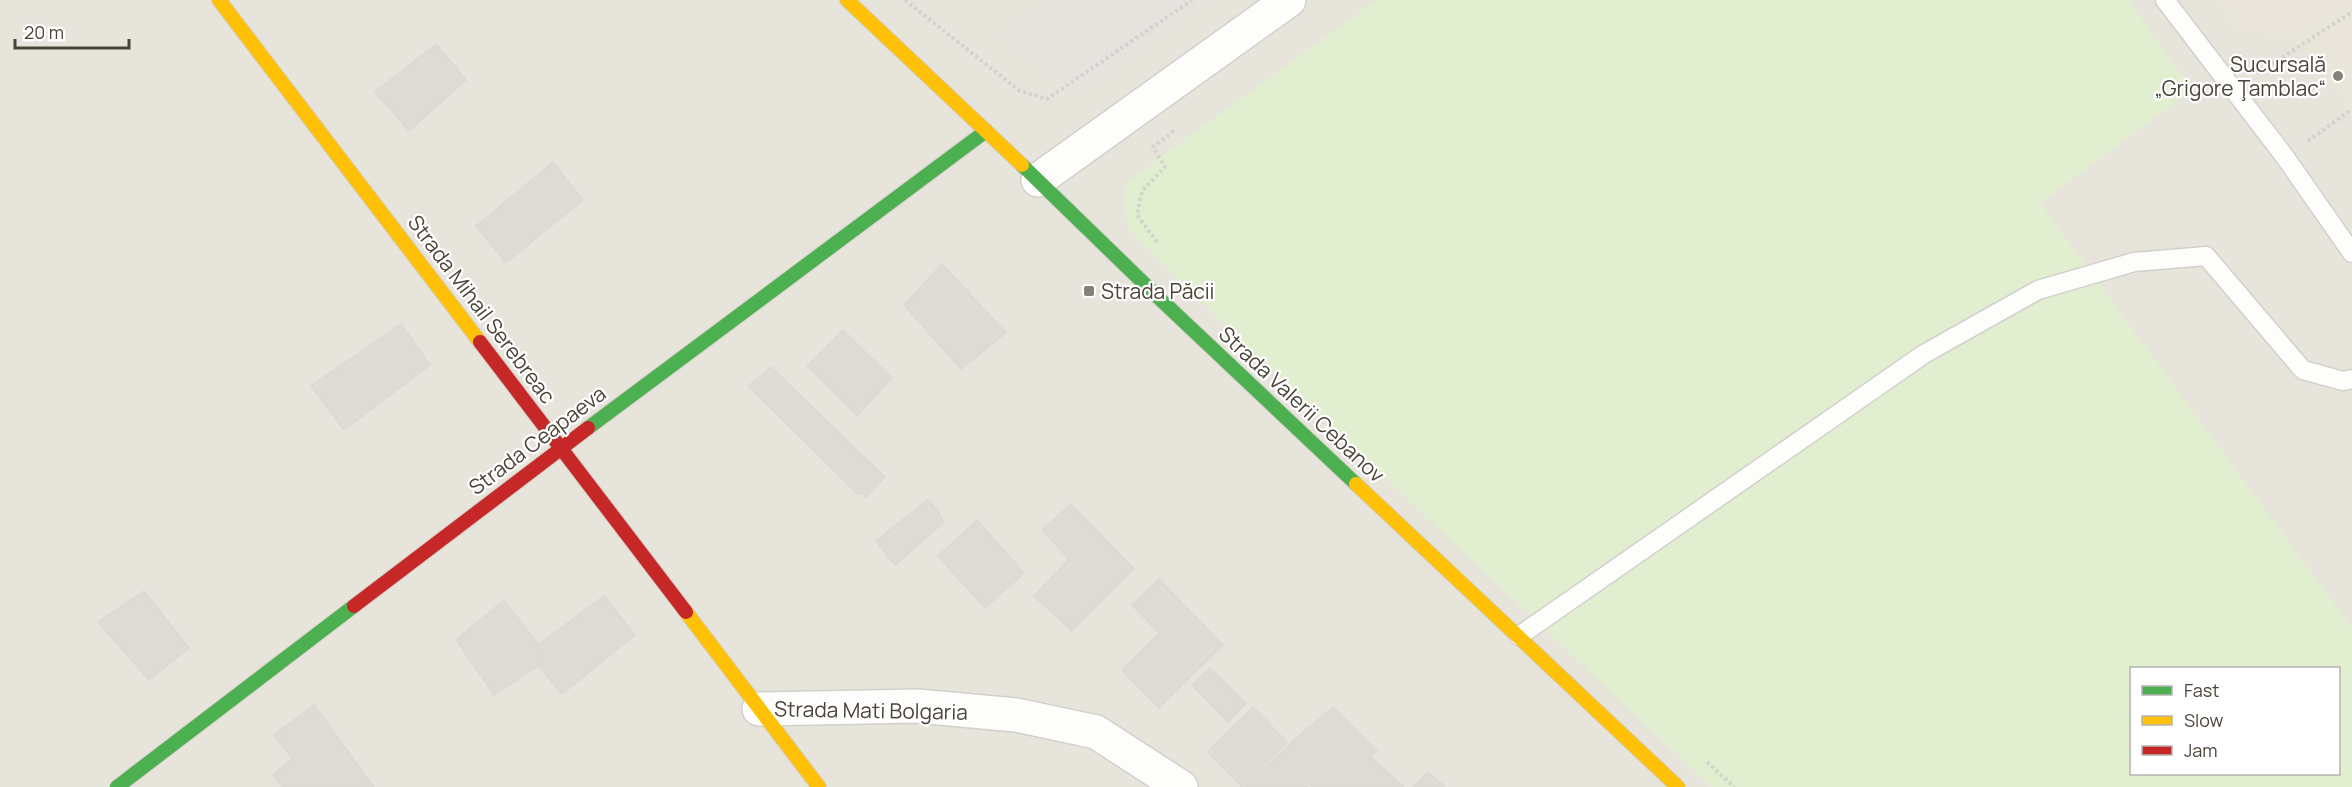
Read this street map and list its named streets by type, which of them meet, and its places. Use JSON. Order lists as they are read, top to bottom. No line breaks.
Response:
{"streets":{"street":["Strada Mihail Serebreac","Strada Valerii Cebanov","Strada Ceapaeva","Strada Mati Bolgaria"]},"crossings":[["Strada Mihail Serebreac","Strada Ceapaeva"],["Strada Mihail Serebreac","Strada Mati Bolgaria"],["Strada Valerii Cebanov","Strada Ceapaeva"]],"places":{"other":["Sucursală „Grigore Ţamblac“"],"transit":["Strada Păcii"]},"legend":["Fast","Slow","Jam"],"scale_bar":"20 m"}
